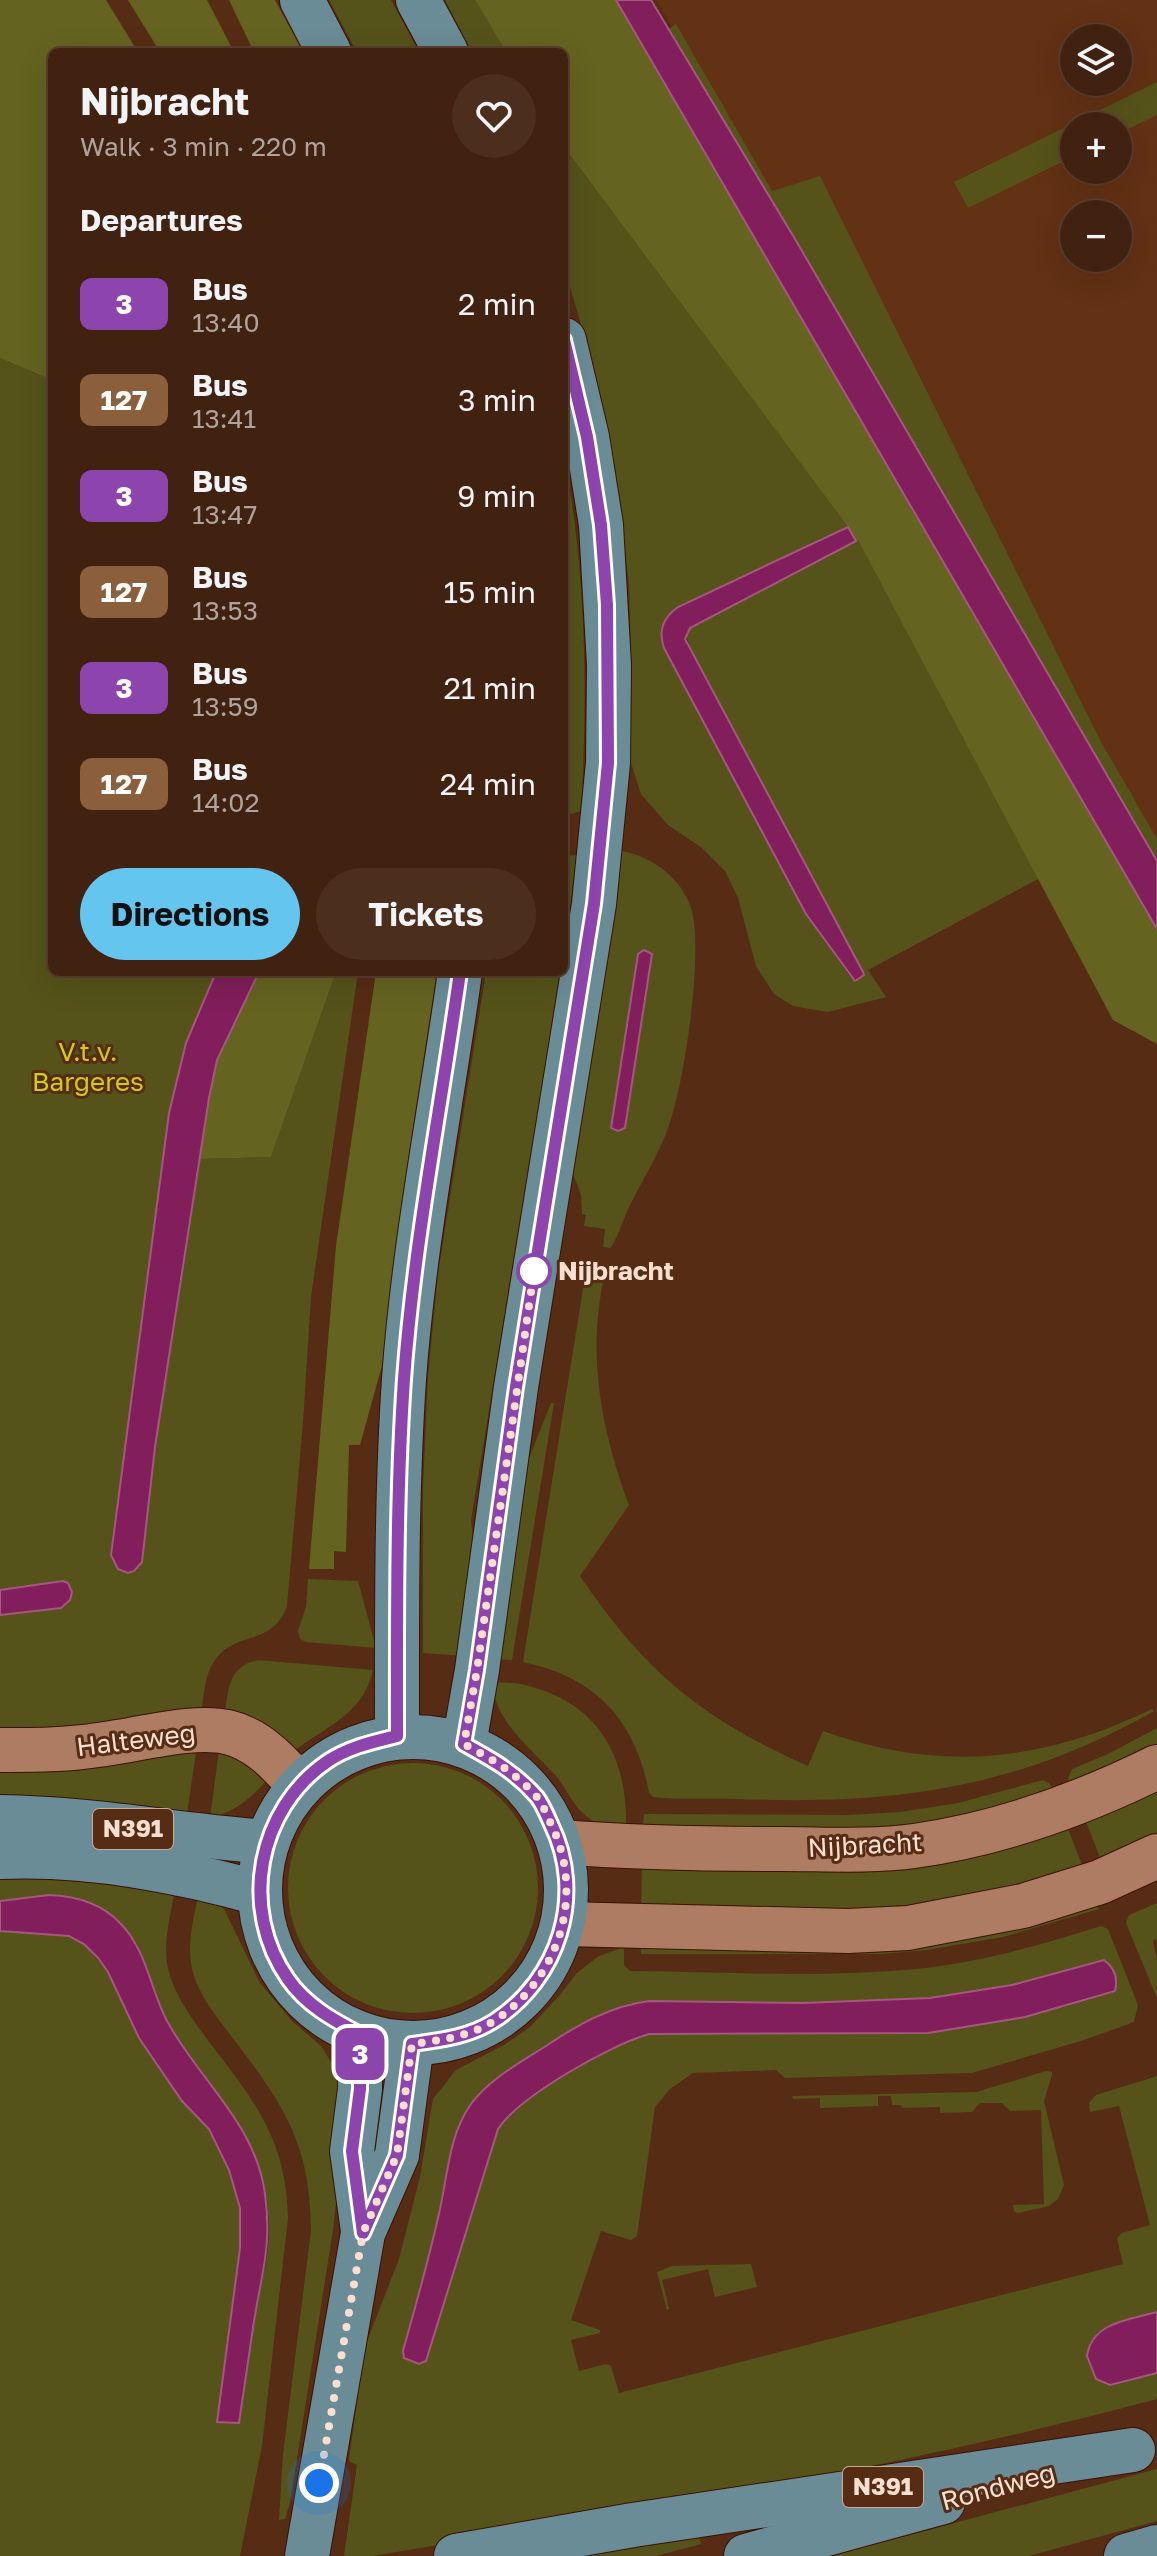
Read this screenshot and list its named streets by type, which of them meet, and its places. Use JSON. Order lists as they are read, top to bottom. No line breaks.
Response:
{"streets":{"main road":["N391","Rondweg"],"street":["Halteweg","Nijbracht"]},"crossings":[["N391","Rondweg"]],"parks":["V.t.v. Bargeres"],"places":["Nijbracht"],"lines":["bus line 3"],"page":{"on_map":"3","map_buttons":["+","−"],"heading":[["Nijbracht","Walk · 3 min · 220 m"],"Departures"],"list":[{"mark":"3","name":"Bus","note":"13:40","value":"2 min"},{"mark":"127","name":"Bus","note":"13:41","value":"3 min"},{"mark":"3","name":"Bus","note":"13:47","value":"9 min"},{"mark":"127","name":"Bus","note":"13:53","value":"15 min"},{"mark":"3","name":"Bus","note":"13:59","value":"21 min"},{"mark":"127","name":"Bus","note":"14:02","value":"24 min"}],"buttons":["Directions","Tickets"]}}
